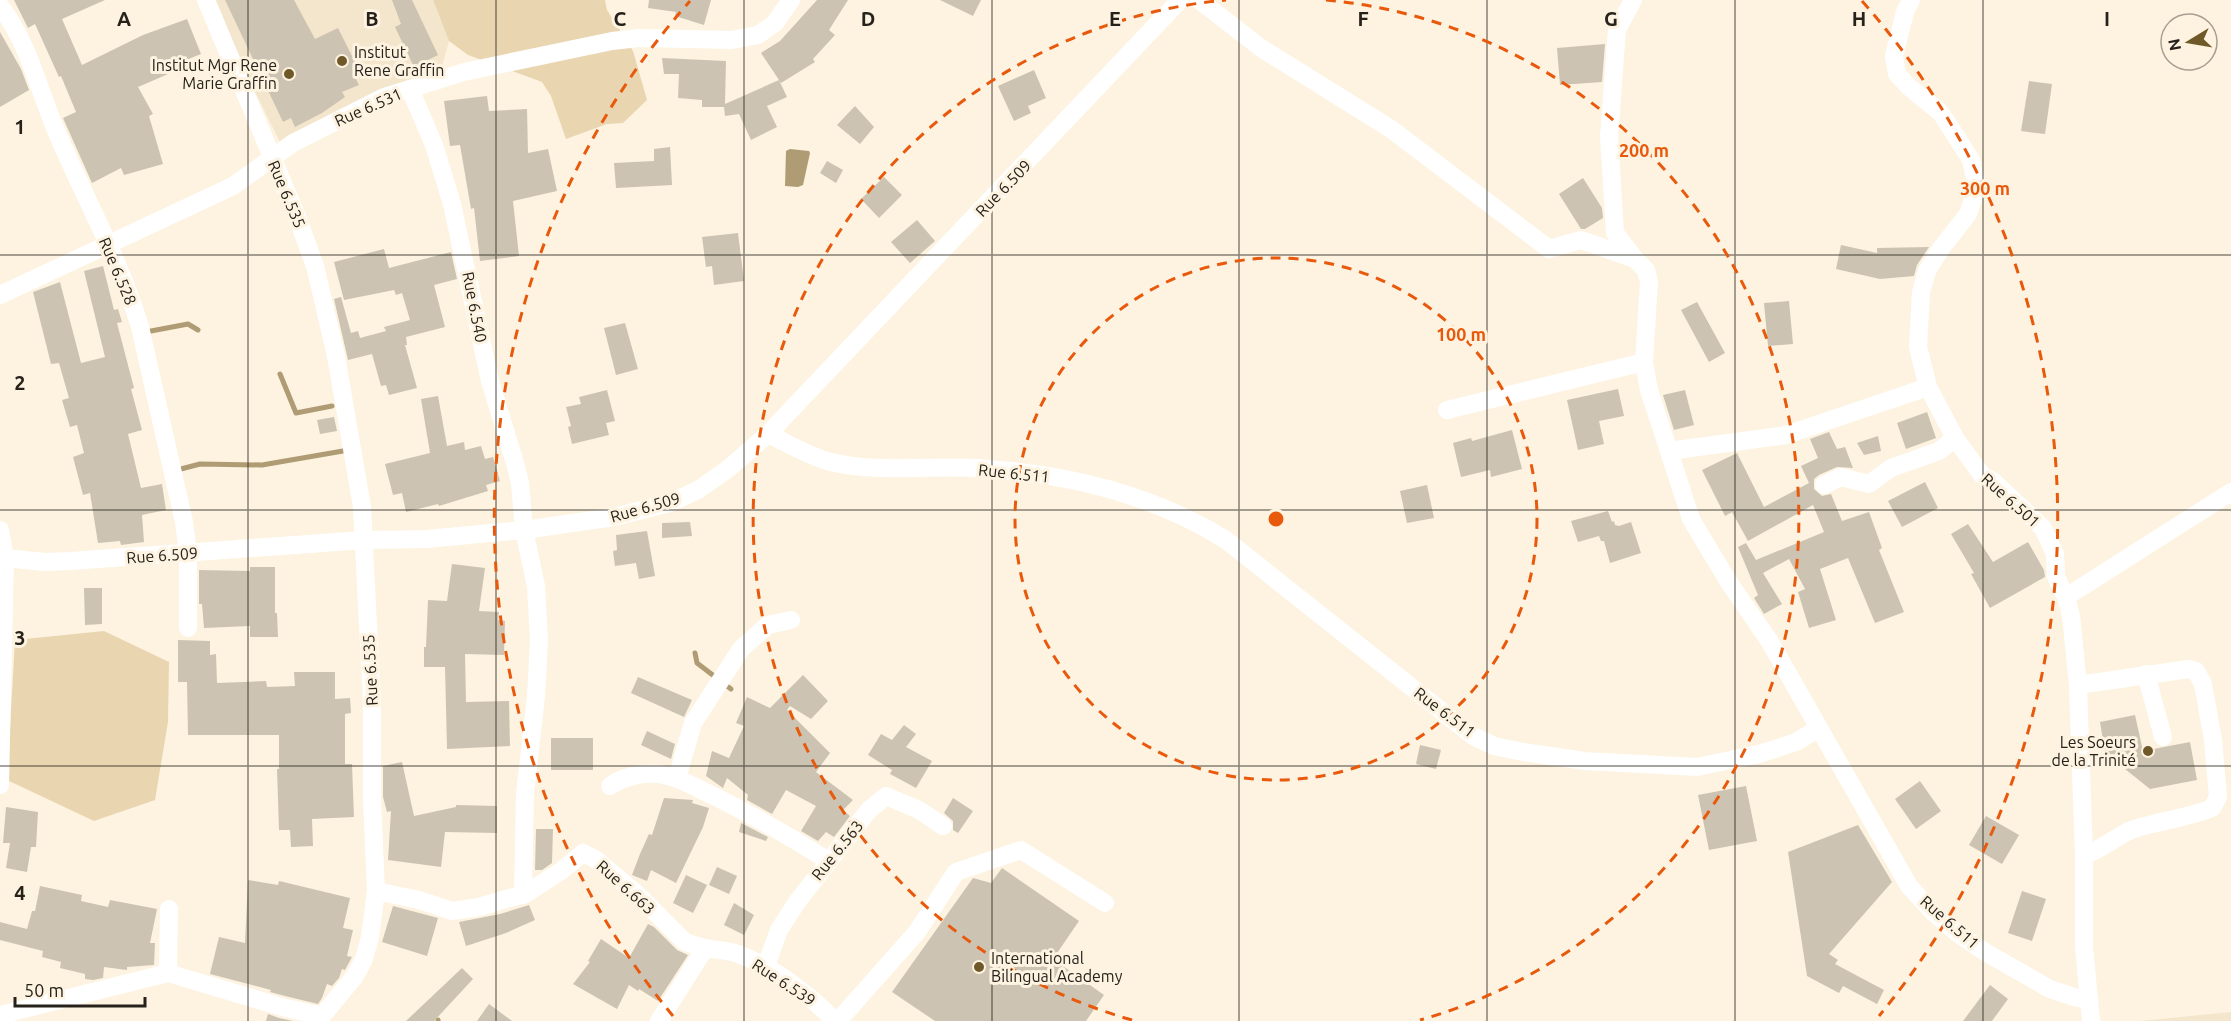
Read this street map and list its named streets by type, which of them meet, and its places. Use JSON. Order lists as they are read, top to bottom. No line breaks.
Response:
{"streets":{"street":["Rue 6.531","Rue 6.509","Rue 6.535","Rue 6.528","Rue 6.540","Rue 6.511","Rue 6.501","Rue 6.563","Rue 6.663","Rue 6.539"]},"crossings":[["Rue 6.531","Rue 6.535"],["Rue 6.531","Rue 6.528"],["Rue 6.531","Rue 6.540"],["Rue 6.509","Rue 6.535"],["Rue 6.509","Rue 6.528"],["Rue 6.509","Rue 6.540"],["Rue 6.509","Rue 6.511"],["Rue 6.535","Rue 6.663"],["Rue 6.540","Rue 6.663"],["Rue 6.511","Rue 6.501"],["Rue 6.563","Rue 6.539"],["Rue 6.663","Rue 6.539"]],"places":["Institut Rene Graffin","Institut Mgr Rene Marie Graffin","Les Soeurs de la Trinité","International Bilingual Academy"],"scale_bar":"50 m","north":"left","grid":{"columns":["A","B","C","D","E","F","G","H","I"],"rows":["1","2","3","4"]},"rings":["200 m","300 m","100 m"]}
